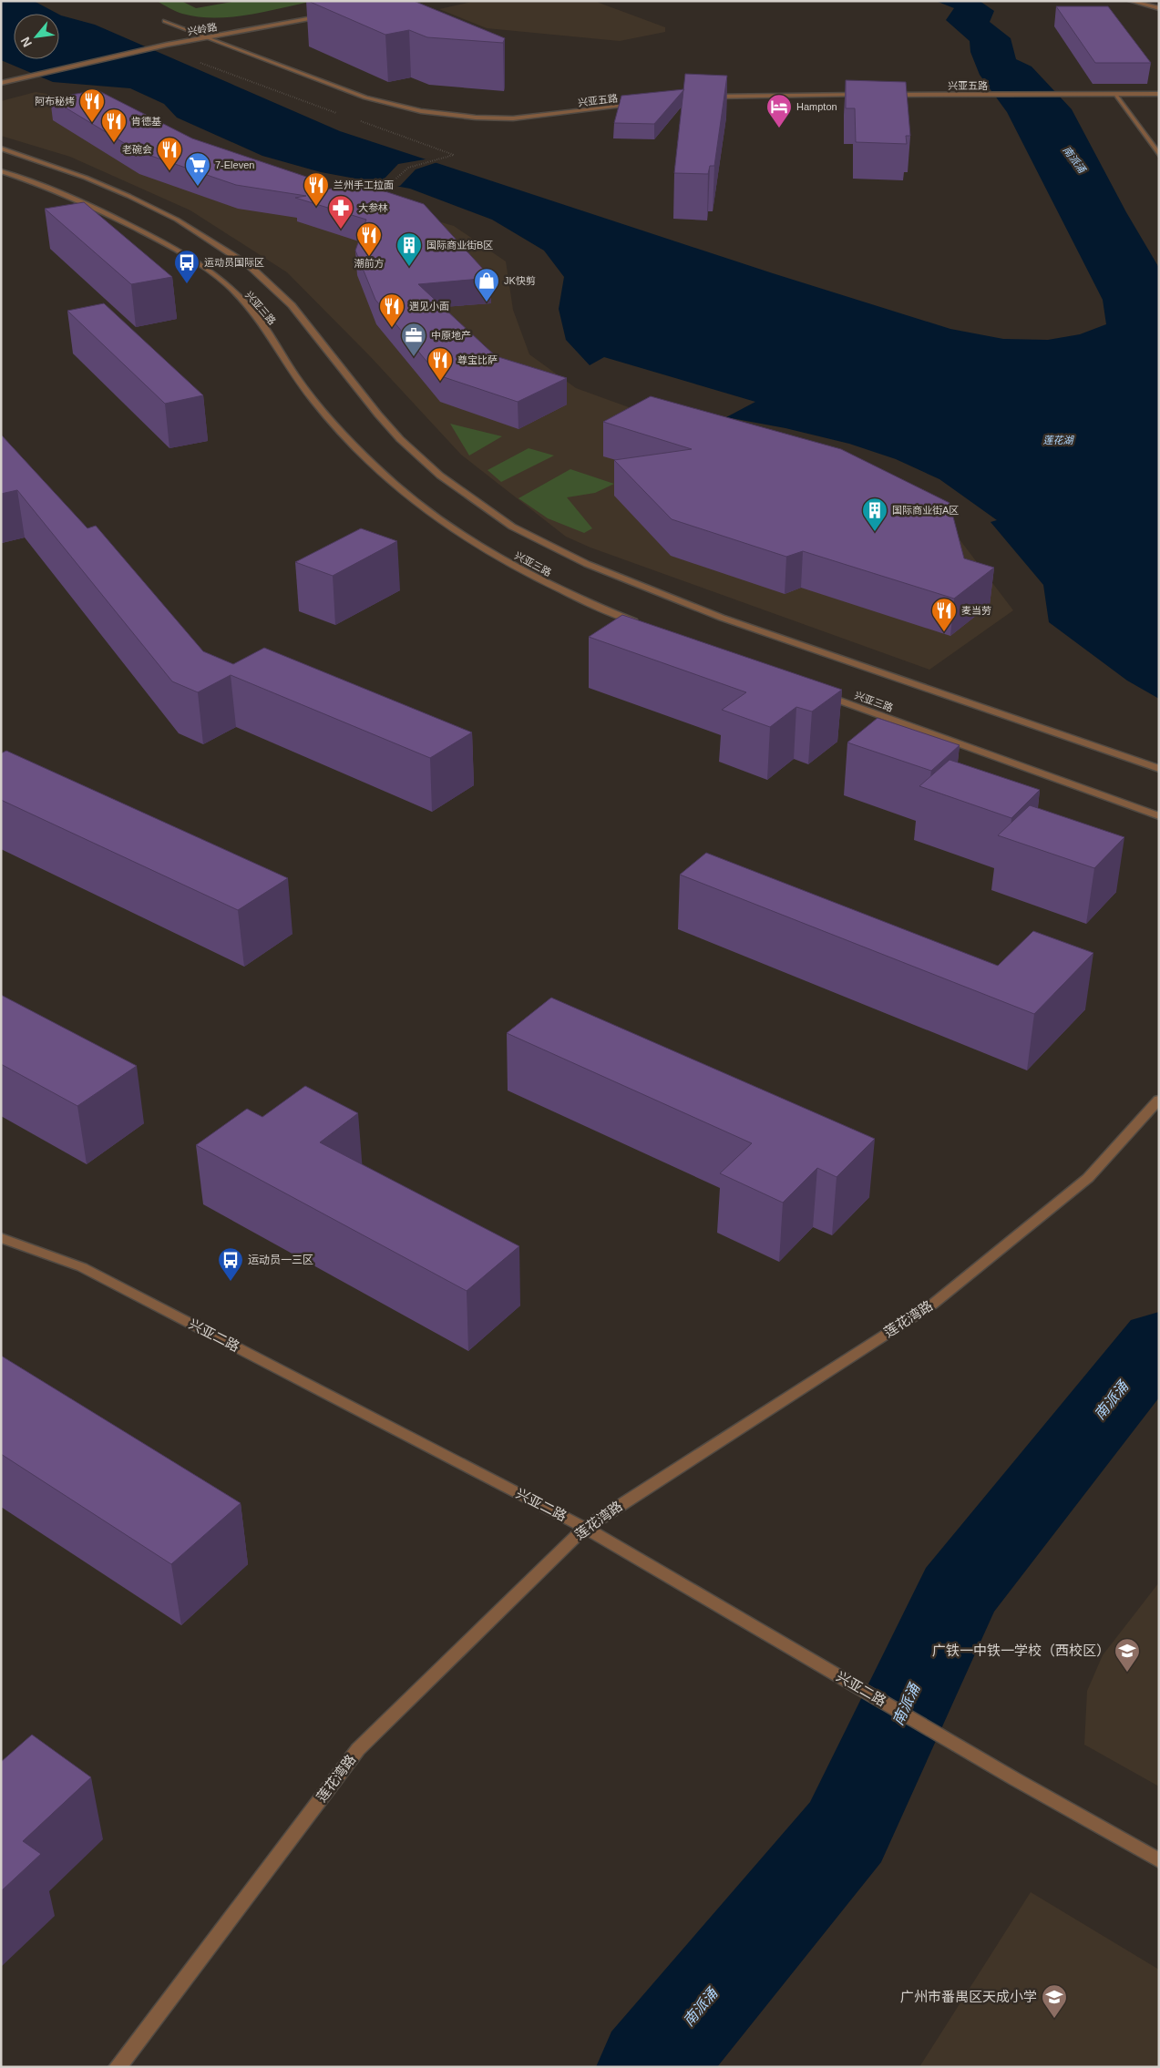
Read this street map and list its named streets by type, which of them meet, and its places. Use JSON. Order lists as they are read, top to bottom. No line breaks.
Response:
{"streets":{"street":["兴岭路","兴亚五路","兴亚三路","莲花湾路","兴亚二路"]},"crossings":[["兴岭路","兴亚五路"],["莲花湾路","兴亚二路"]],"water":["南派涌","莲花湖"],"places":{"restaurant":["阿布秘烤","肯德基","老碗会","兰州手工拉面","潮前方","遇见小面","尊宝比萨","麦当劳"],"hotel":["Hampton"],"supermarket":["7-Eleven"],"pharmacy":["大参林"],"building":["国际商业街B区","国际商业街A区"],"bus stop":["运动员国际区","运动员一三区"],"shop":["JK快剪"],"office":["中原地产"],"school or university":["广铁一中铁一学校（西校区）","广州市番禺区天成小学"]},"north":"bottom left"}
